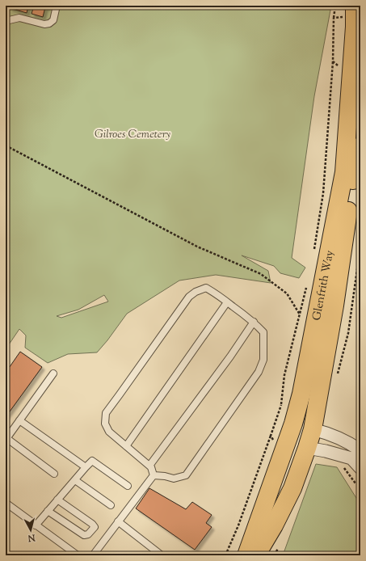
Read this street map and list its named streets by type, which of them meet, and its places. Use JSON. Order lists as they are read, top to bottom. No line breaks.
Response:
{"streets":{"highway":["Glenfrith Way"]},"parks":["Gilroes Cemetery"],"north":"bottom"}
